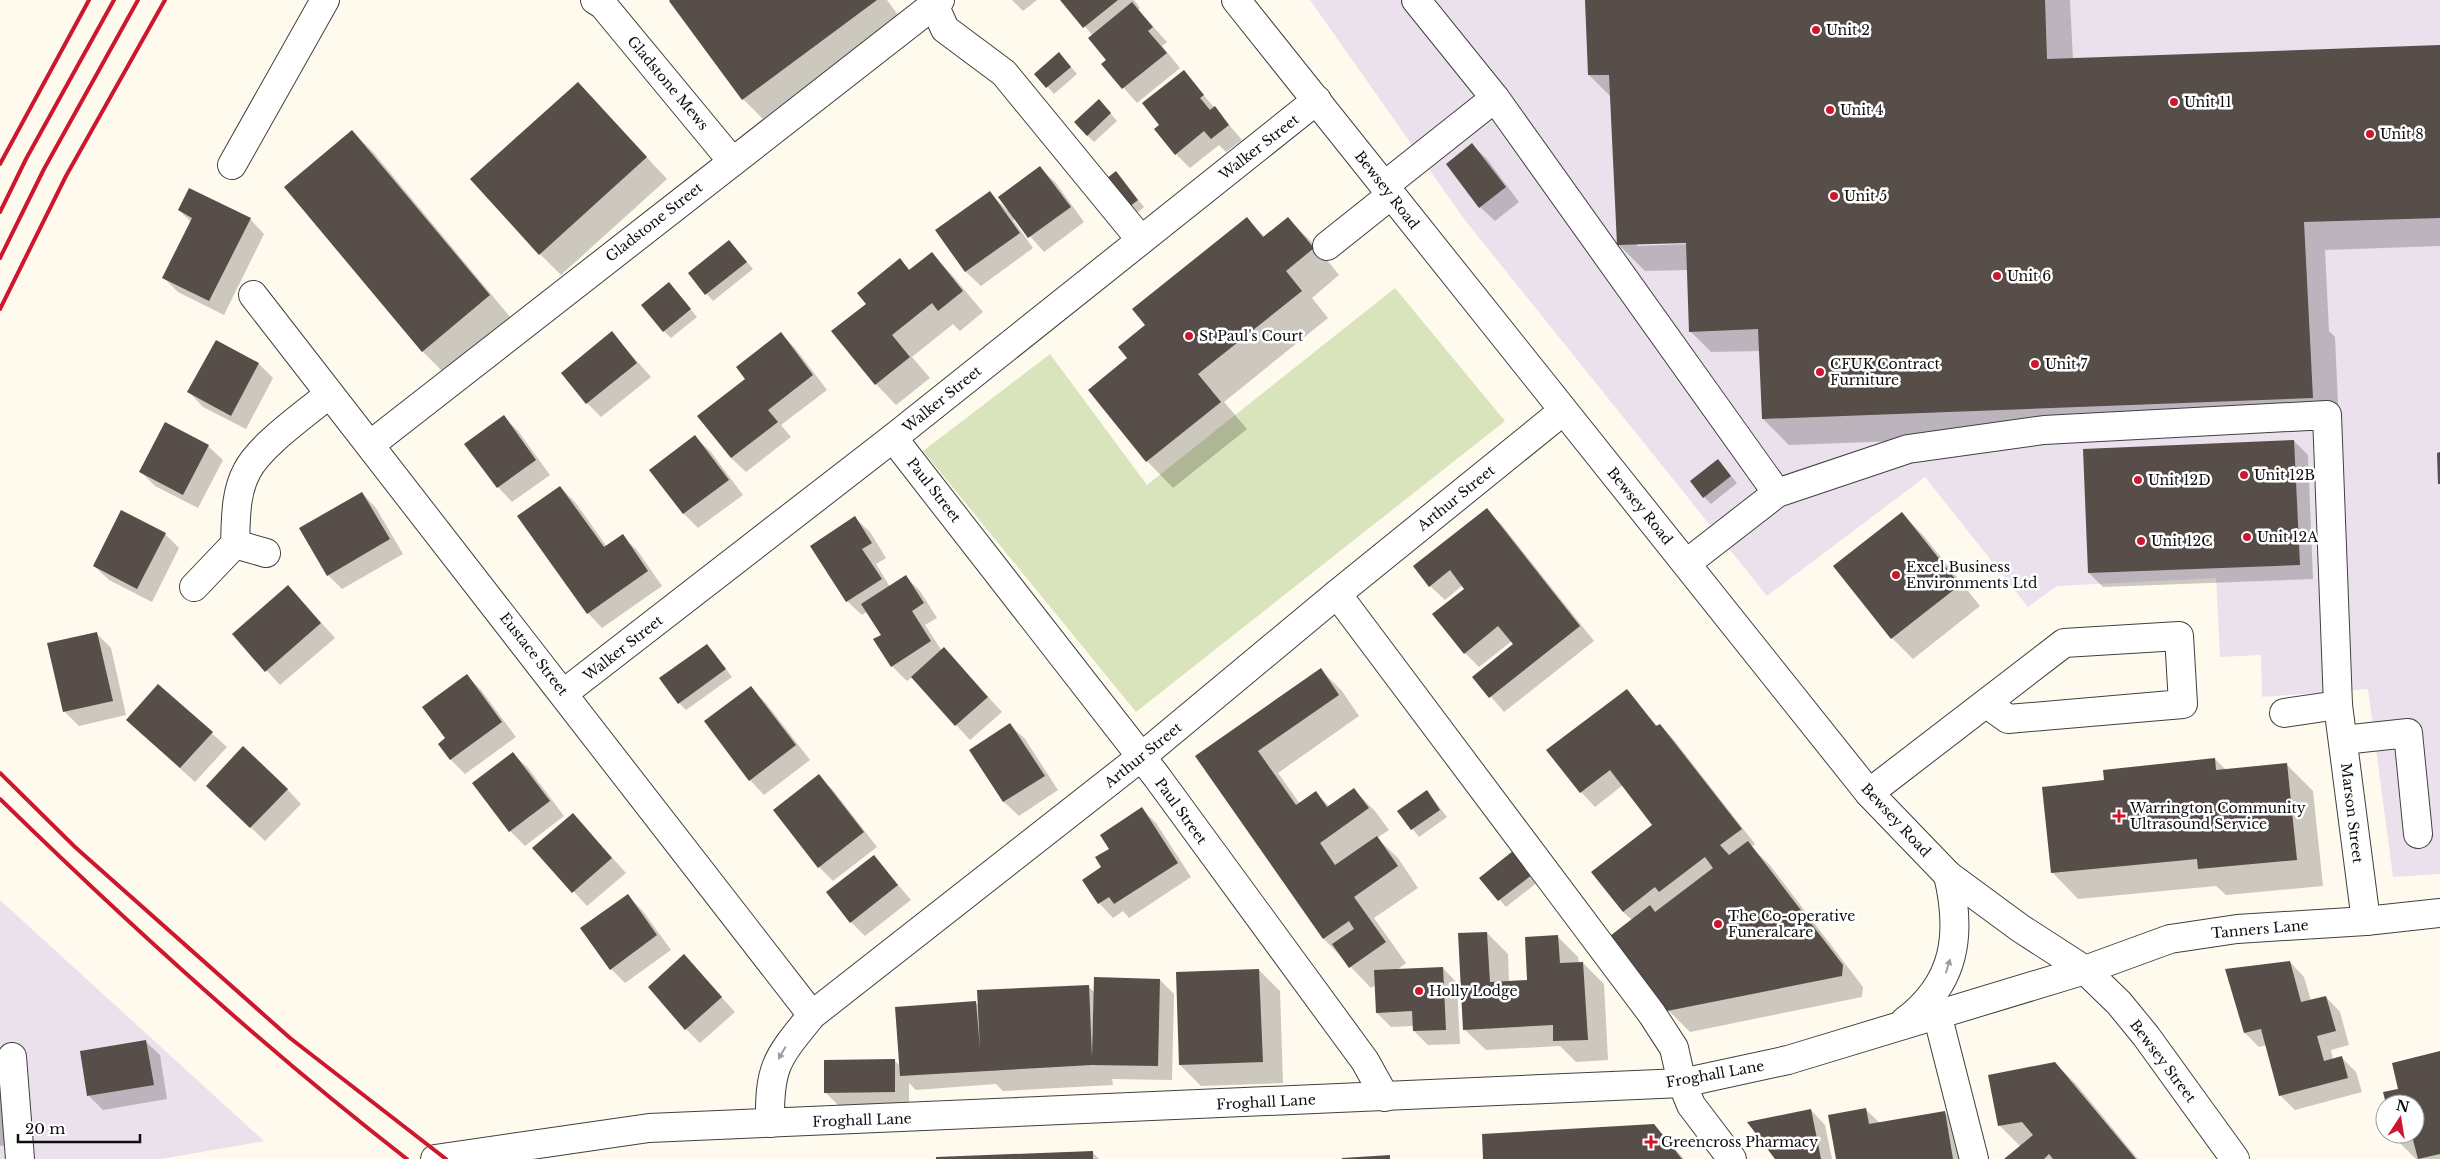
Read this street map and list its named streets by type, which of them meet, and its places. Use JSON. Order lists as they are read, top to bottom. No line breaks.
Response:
{"streets":{"street":["Gladstone Mews","Walker Street","Bewsey Road","Gladstone Street","Paul Street","Arthur Street","Eustace Street","Marson Street","Tanners Lane","Bewsey Street","Froghall Lane"]},"crossings":[["Gladstone Mews","Gladstone Street"],["Walker Street","Bewsey Road"],["Walker Street","Paul Street"],["Walker Street","Eustace Street"],["Bewsey Road","Arthur Street"],["Bewsey Road","Tanners Lane"],["Bewsey Road","Bewsey Street"],["Gladstone Street","Eustace Street"],["Paul Street","Arthur Street"],["Paul Street","Froghall Lane"],["Arthur Street","Eustace Street"],["Arthur Street","Froghall Lane"],["Marson Street","Tanners Lane"],["Tanners Lane","Bewsey Street"]],"places":{"other":["Unit 2","Unit 11","Unit 4","Unit 8","Unit 5","Unit 6","St Paul's Court","Unit 7","CFUK Contract Furniture","Unit 12B","Unit 12D","Unit 12A","Unit 12C","Excel Business Environments Ltd","The Co-operative Funeralcare","Holly Lodge"],"health":["Warrington Community Ultrasound Service","Greencross Pharmacy"]},"scale_bar":"20 m","north":"top"}
